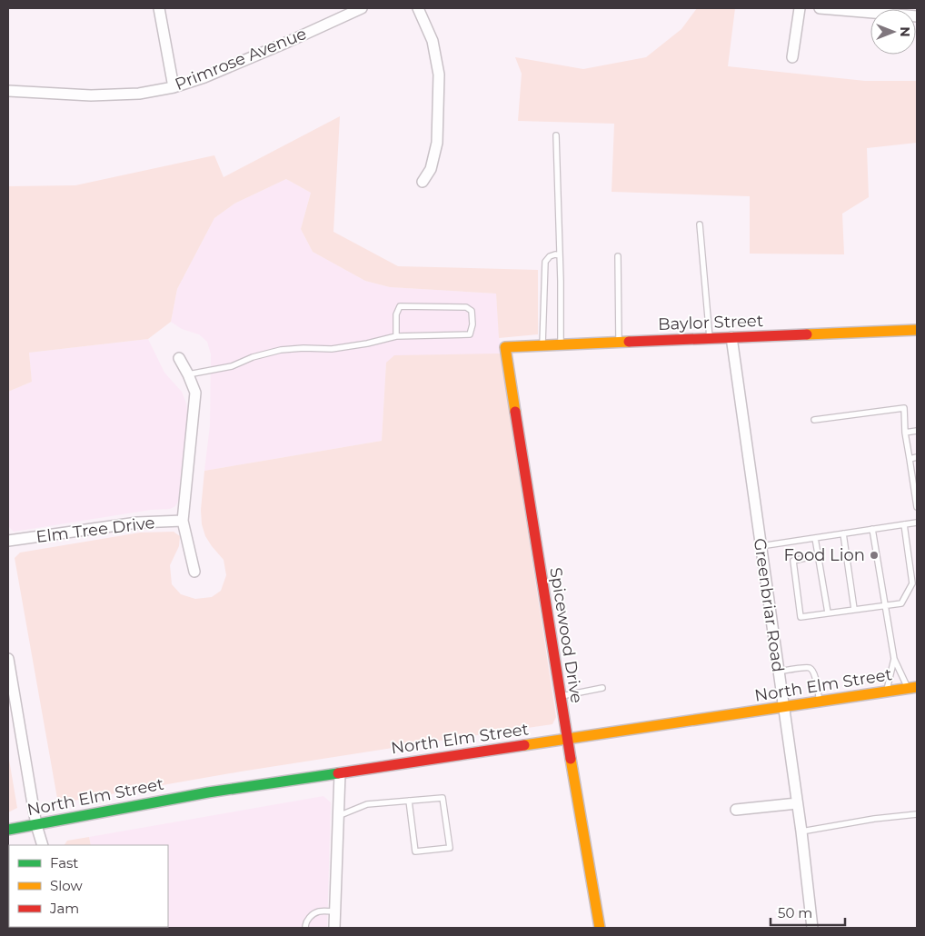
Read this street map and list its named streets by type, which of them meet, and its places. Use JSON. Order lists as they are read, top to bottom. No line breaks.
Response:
{"streets":{"street":["Primrose Avenue","Baylor Street","Elm Tree Drive","Greenbriar Road","Spicewood Drive","North Elm Street"]},"crossings":[["Baylor Street","Greenbriar Road"],["Baylor Street","Spicewood Drive"],["Greenbriar Road","North Elm Street"],["Spicewood Drive","North Elm Street"]],"places":["Food Lion"],"legend":["Fast","Slow","Jam"],"scale_bar":"50 m","north":"right"}
